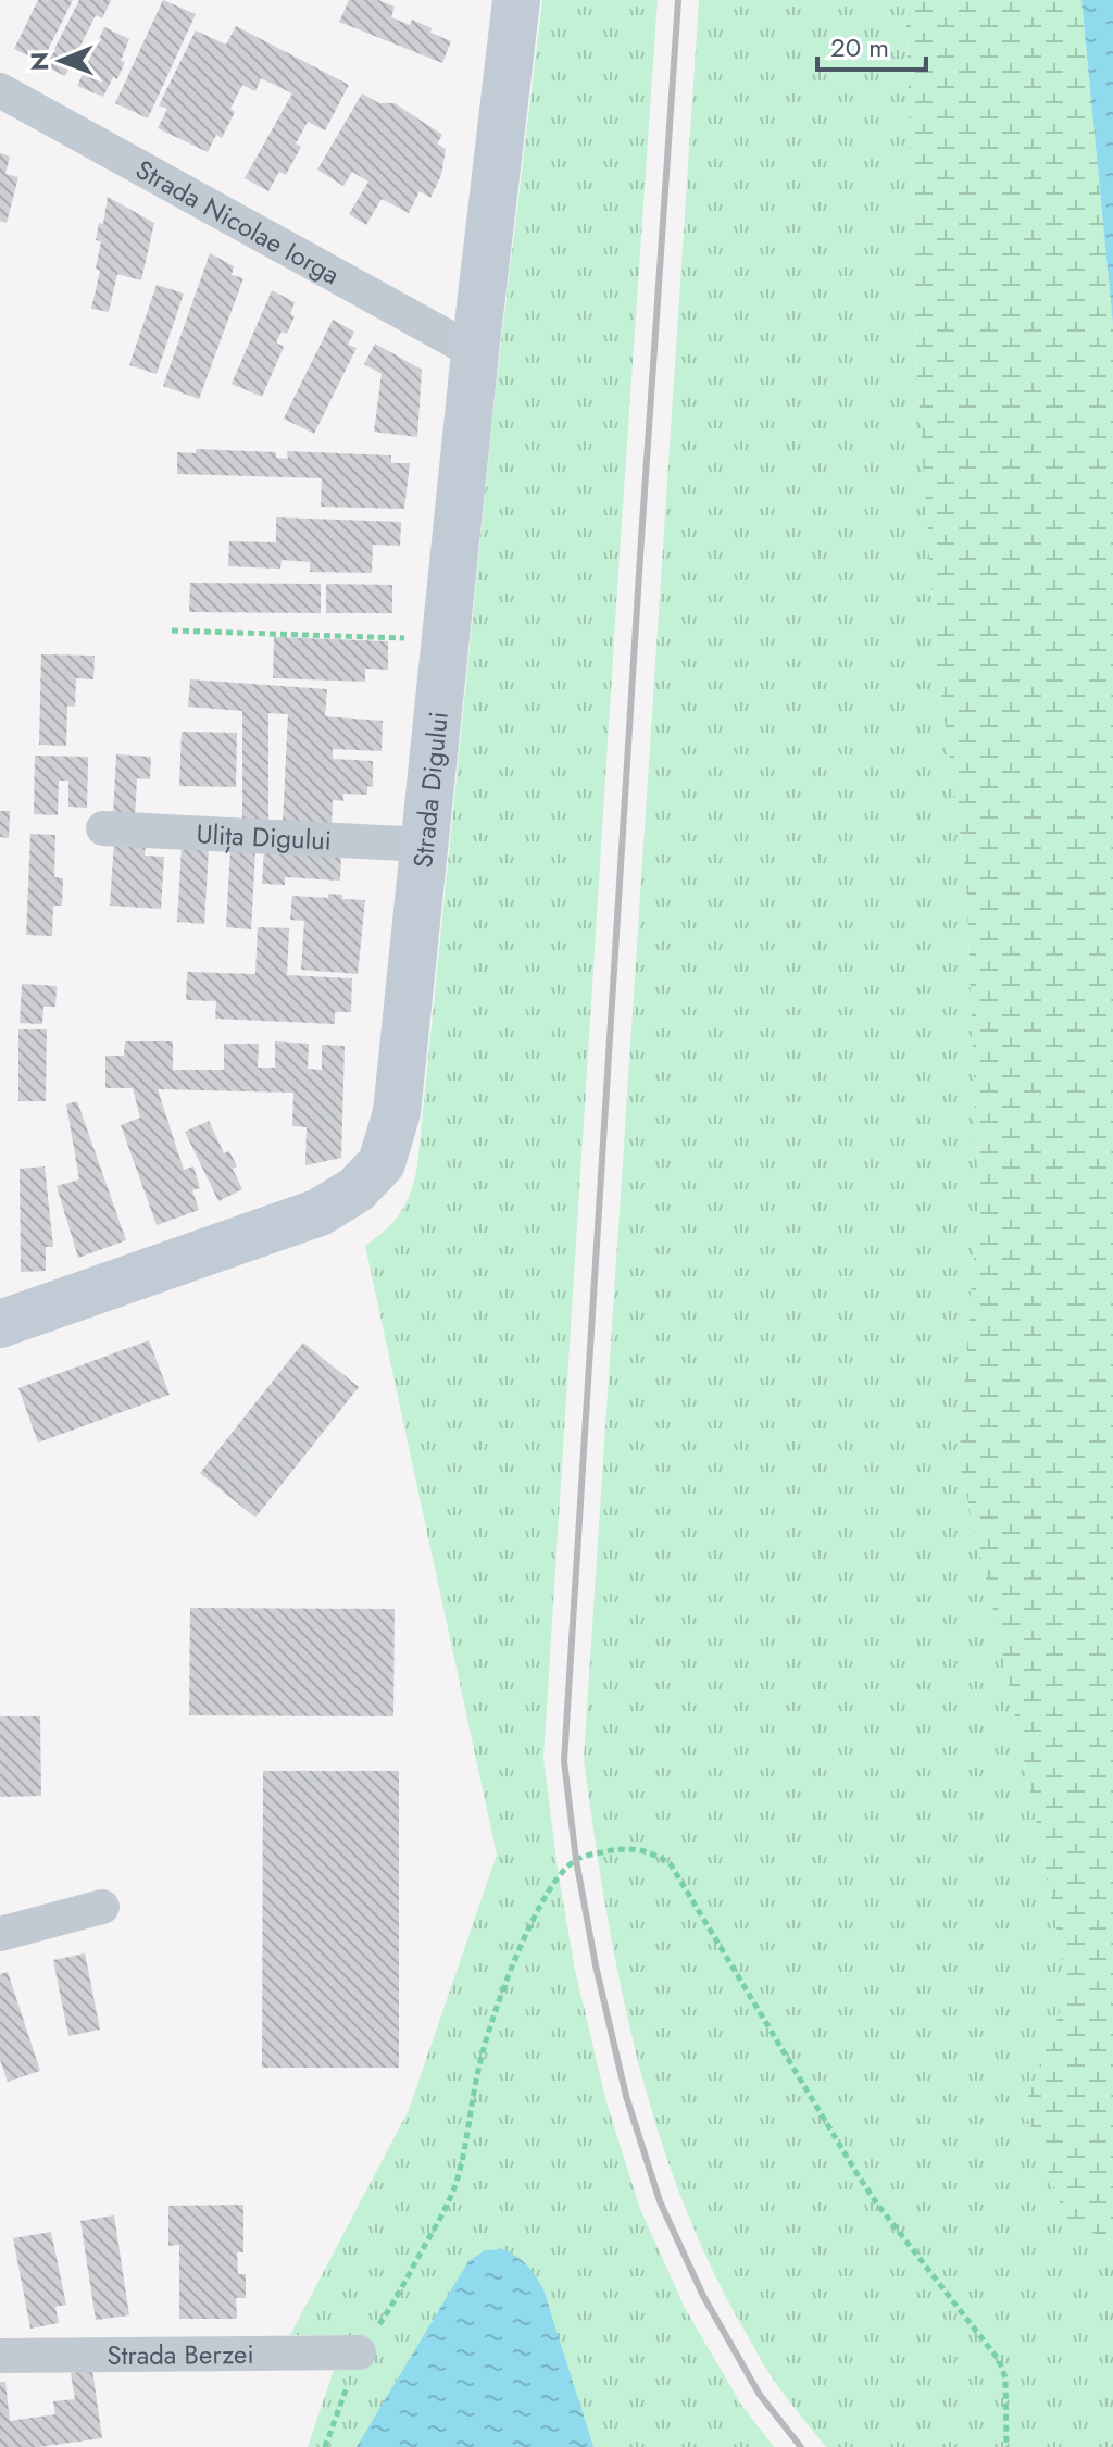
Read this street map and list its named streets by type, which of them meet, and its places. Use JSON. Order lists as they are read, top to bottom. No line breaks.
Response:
{"streets":{"street":["Strada Nicolae Iorga","Strada Digului","Ulița Digului","Strada Berzei"]},"crossings":[["Strada Nicolae Iorga","Strada Digului"],["Strada Digului","Ulița Digului"]],"scale_bar":"20 m","north":"left"}
